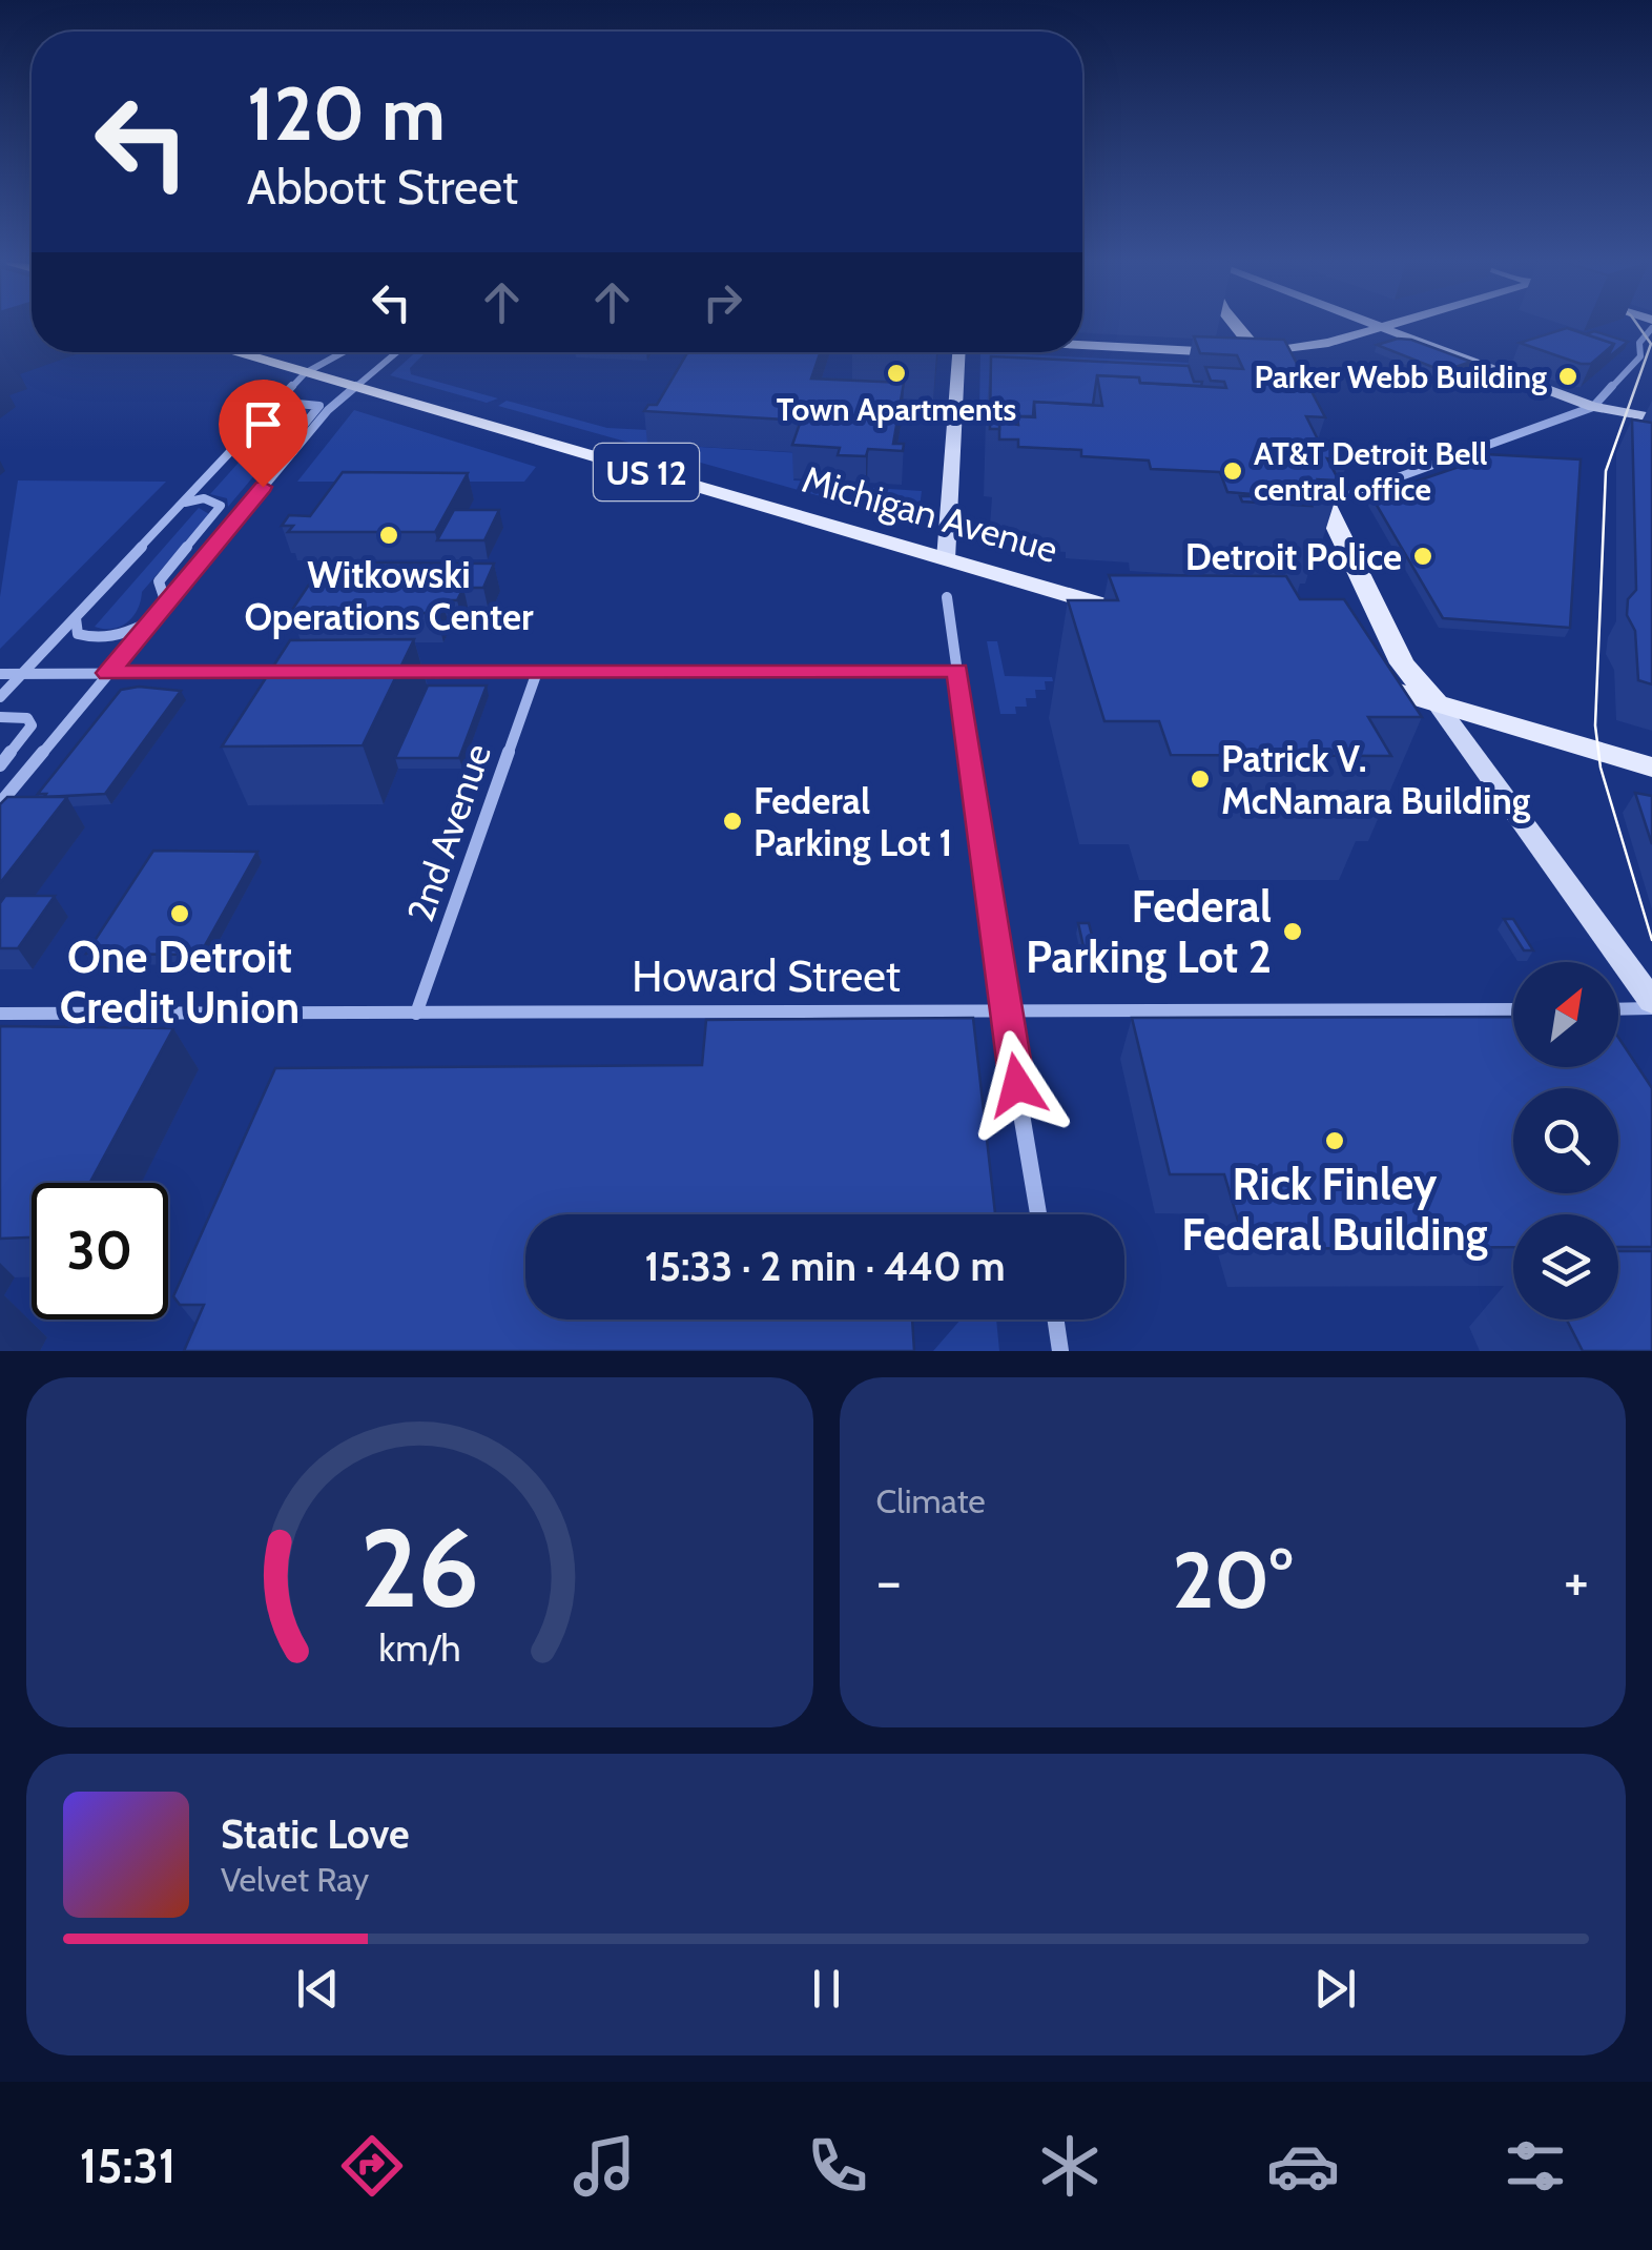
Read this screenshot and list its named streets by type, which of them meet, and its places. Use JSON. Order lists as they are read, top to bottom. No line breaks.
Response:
{"streets":{"main road":["US 12","Michigan Avenue"],"street":["2nd Avenue","Howard Street"]},"crossings":[["2nd Avenue","Howard Street"]],"places":["Town Apartments","Parker Webb Building","AT&T Detroit Bell central office","Witkowski Operations Center","Detroit Police","Patrick V. McNamara Building","Federal Parking Lot 1","One Detroit Credit Union","Federal Parking Lot 2","Rick Finley Federal Building"],"north":"top right","page":{"turn":["120 m","Abbott Street"],"limit":"30","trip":"15:33 · 2 min · 440 m","tile":"Climate","heat":["−","20°","+"],"song":["Static Love","Velvet Ray"],"tabs":"15:31","gauge":["26","km/h"]}}
